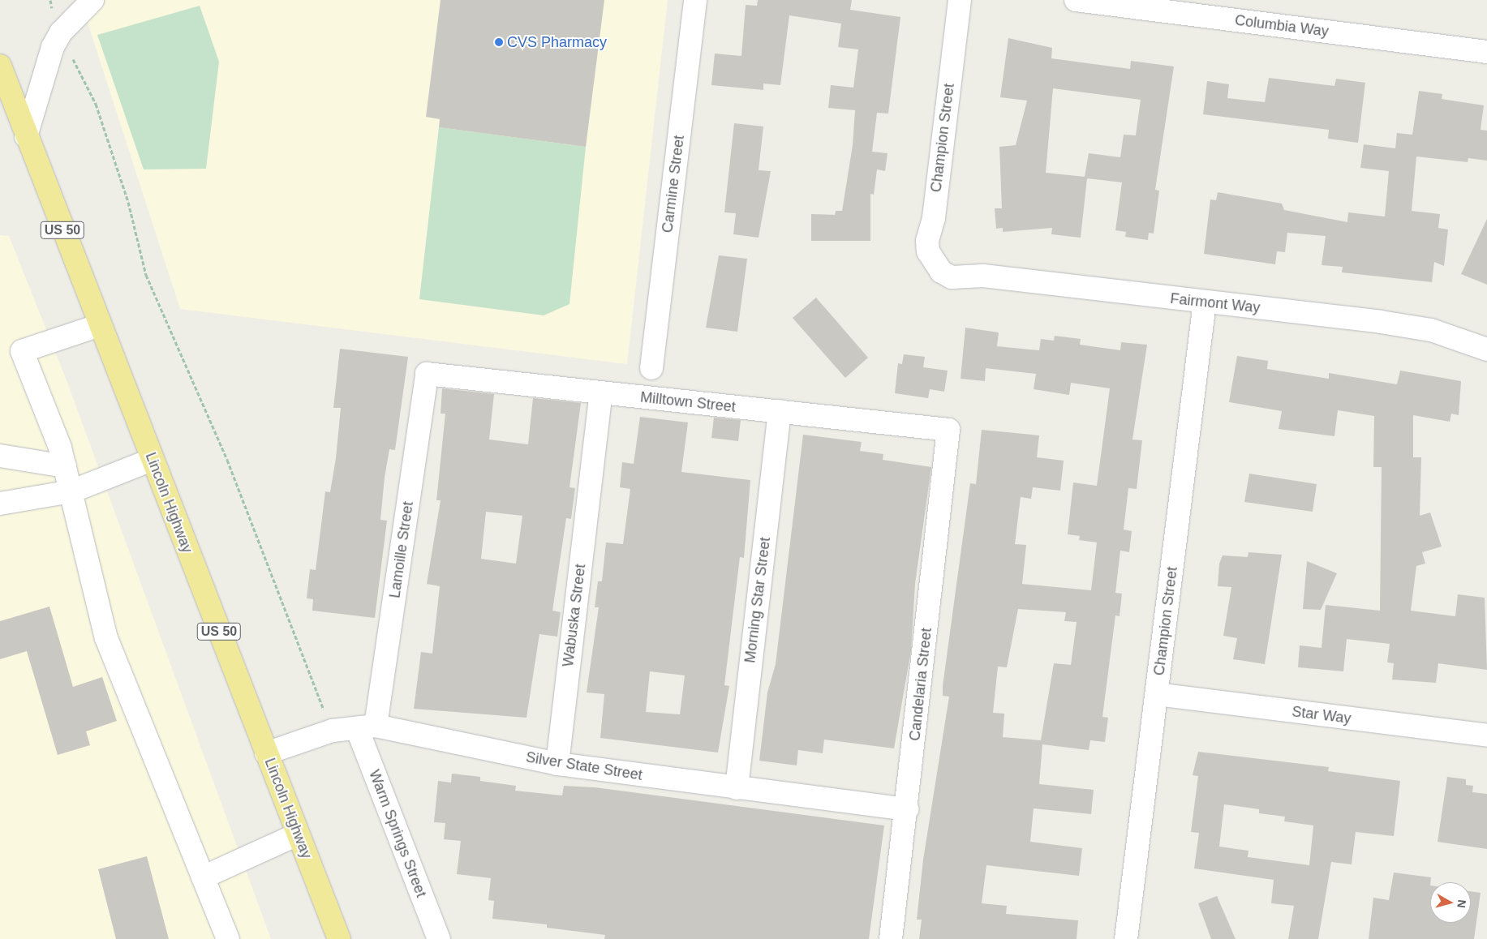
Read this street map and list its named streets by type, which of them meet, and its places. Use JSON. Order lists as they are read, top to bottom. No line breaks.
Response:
{"streets":{"highway":["US 50","Lincoln Highway"],"street":["Columbia Way","Champion Street","Carmine Street","Fairmont Way","Milltown Street","Lamoille Street","Morning Star Street","Wabuska Street","Candelaria Street","Star Way","Silver State Street","Warm Springs Street"]},"crossings":[["Champion Street","Fairmont Way"],["Champion Street","Star Way"],["Milltown Street","Lamoille Street"],["Milltown Street","Morning Star Street"],["Milltown Street","Wabuska Street"],["Milltown Street","Candelaria Street"],["Lincoln Highway","Silver State Street"],["Lamoille Street","Silver State Street"],["Lamoille Street","Warm Springs Street"],["Morning Star Street","Silver State Street"],["Wabuska Street","Silver State Street"],["Candelaria Street","Silver State Street"],["Silver State Street","Warm Springs Street"]],"places":["CVS Pharmacy"],"north":"right"}
